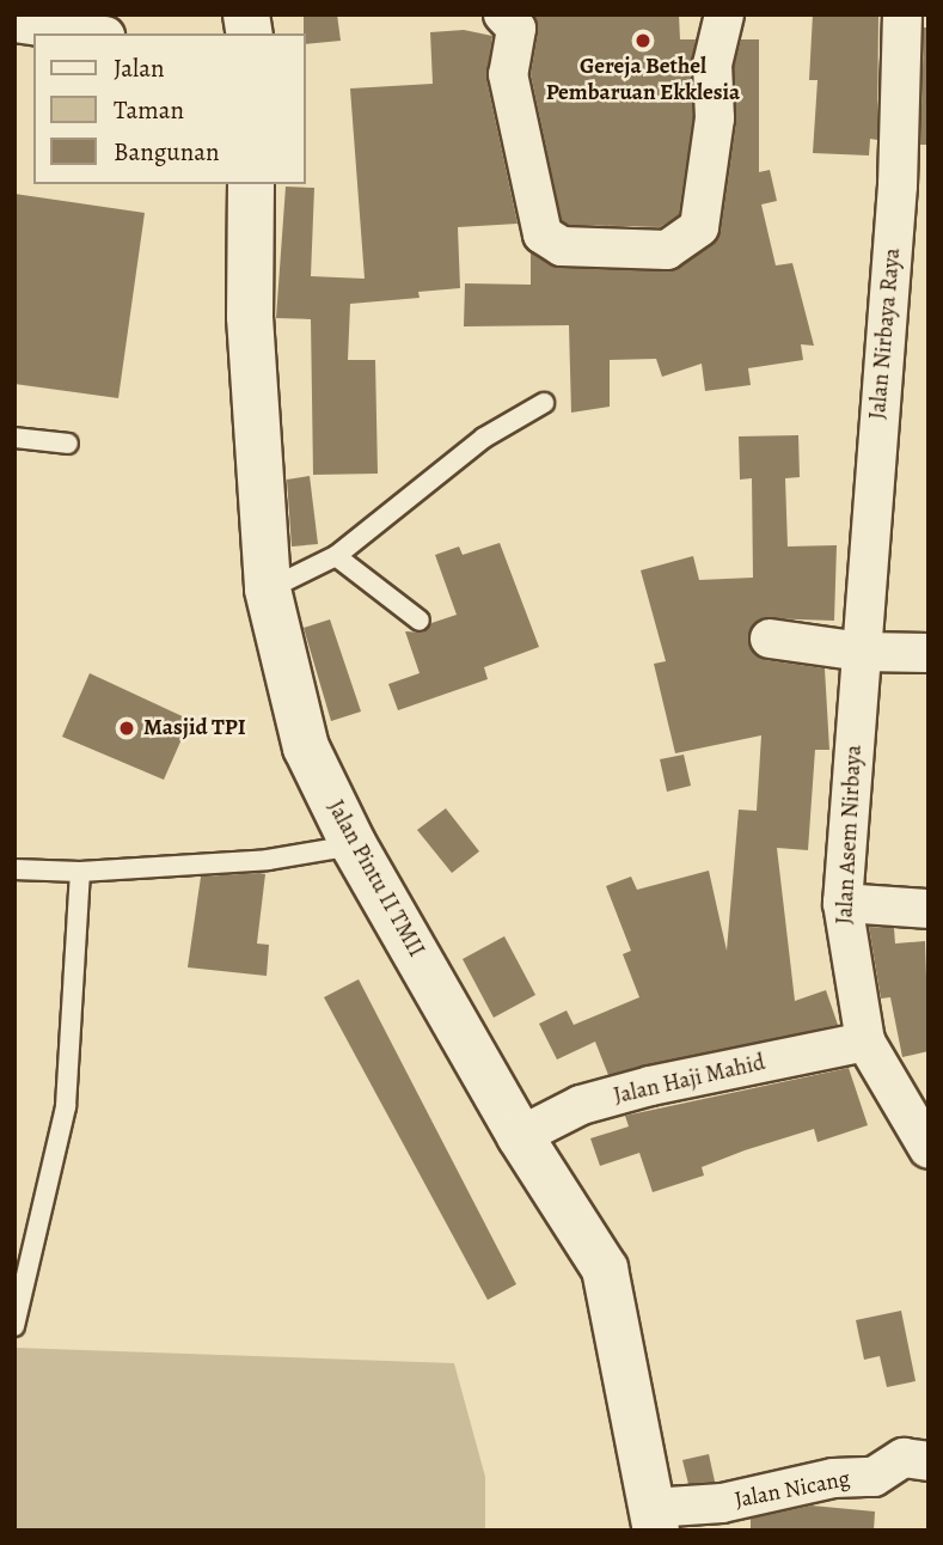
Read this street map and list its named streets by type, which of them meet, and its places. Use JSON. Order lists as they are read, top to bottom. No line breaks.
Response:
{"streets":{"street":["Jalan Nirbaya Raya","Jalan Asem Nirbaya","Jalan Pintu II TMII","Jalan Haji Mahid","Jalan Nicang"]},"crossings":[["Jalan Nirbaya Raya","Jalan Asem Nirbaya"],["Jalan Asem Nirbaya","Jalan Haji Mahid"],["Jalan Pintu II TMII","Jalan Haji Mahid"],["Jalan Pintu II TMII","Jalan Nicang"]],"places":["Gereja Bethel Pembaruan Ekklesia","Masjid TPI"],"legend":["Jalan","Taman","Bangunan"]}
